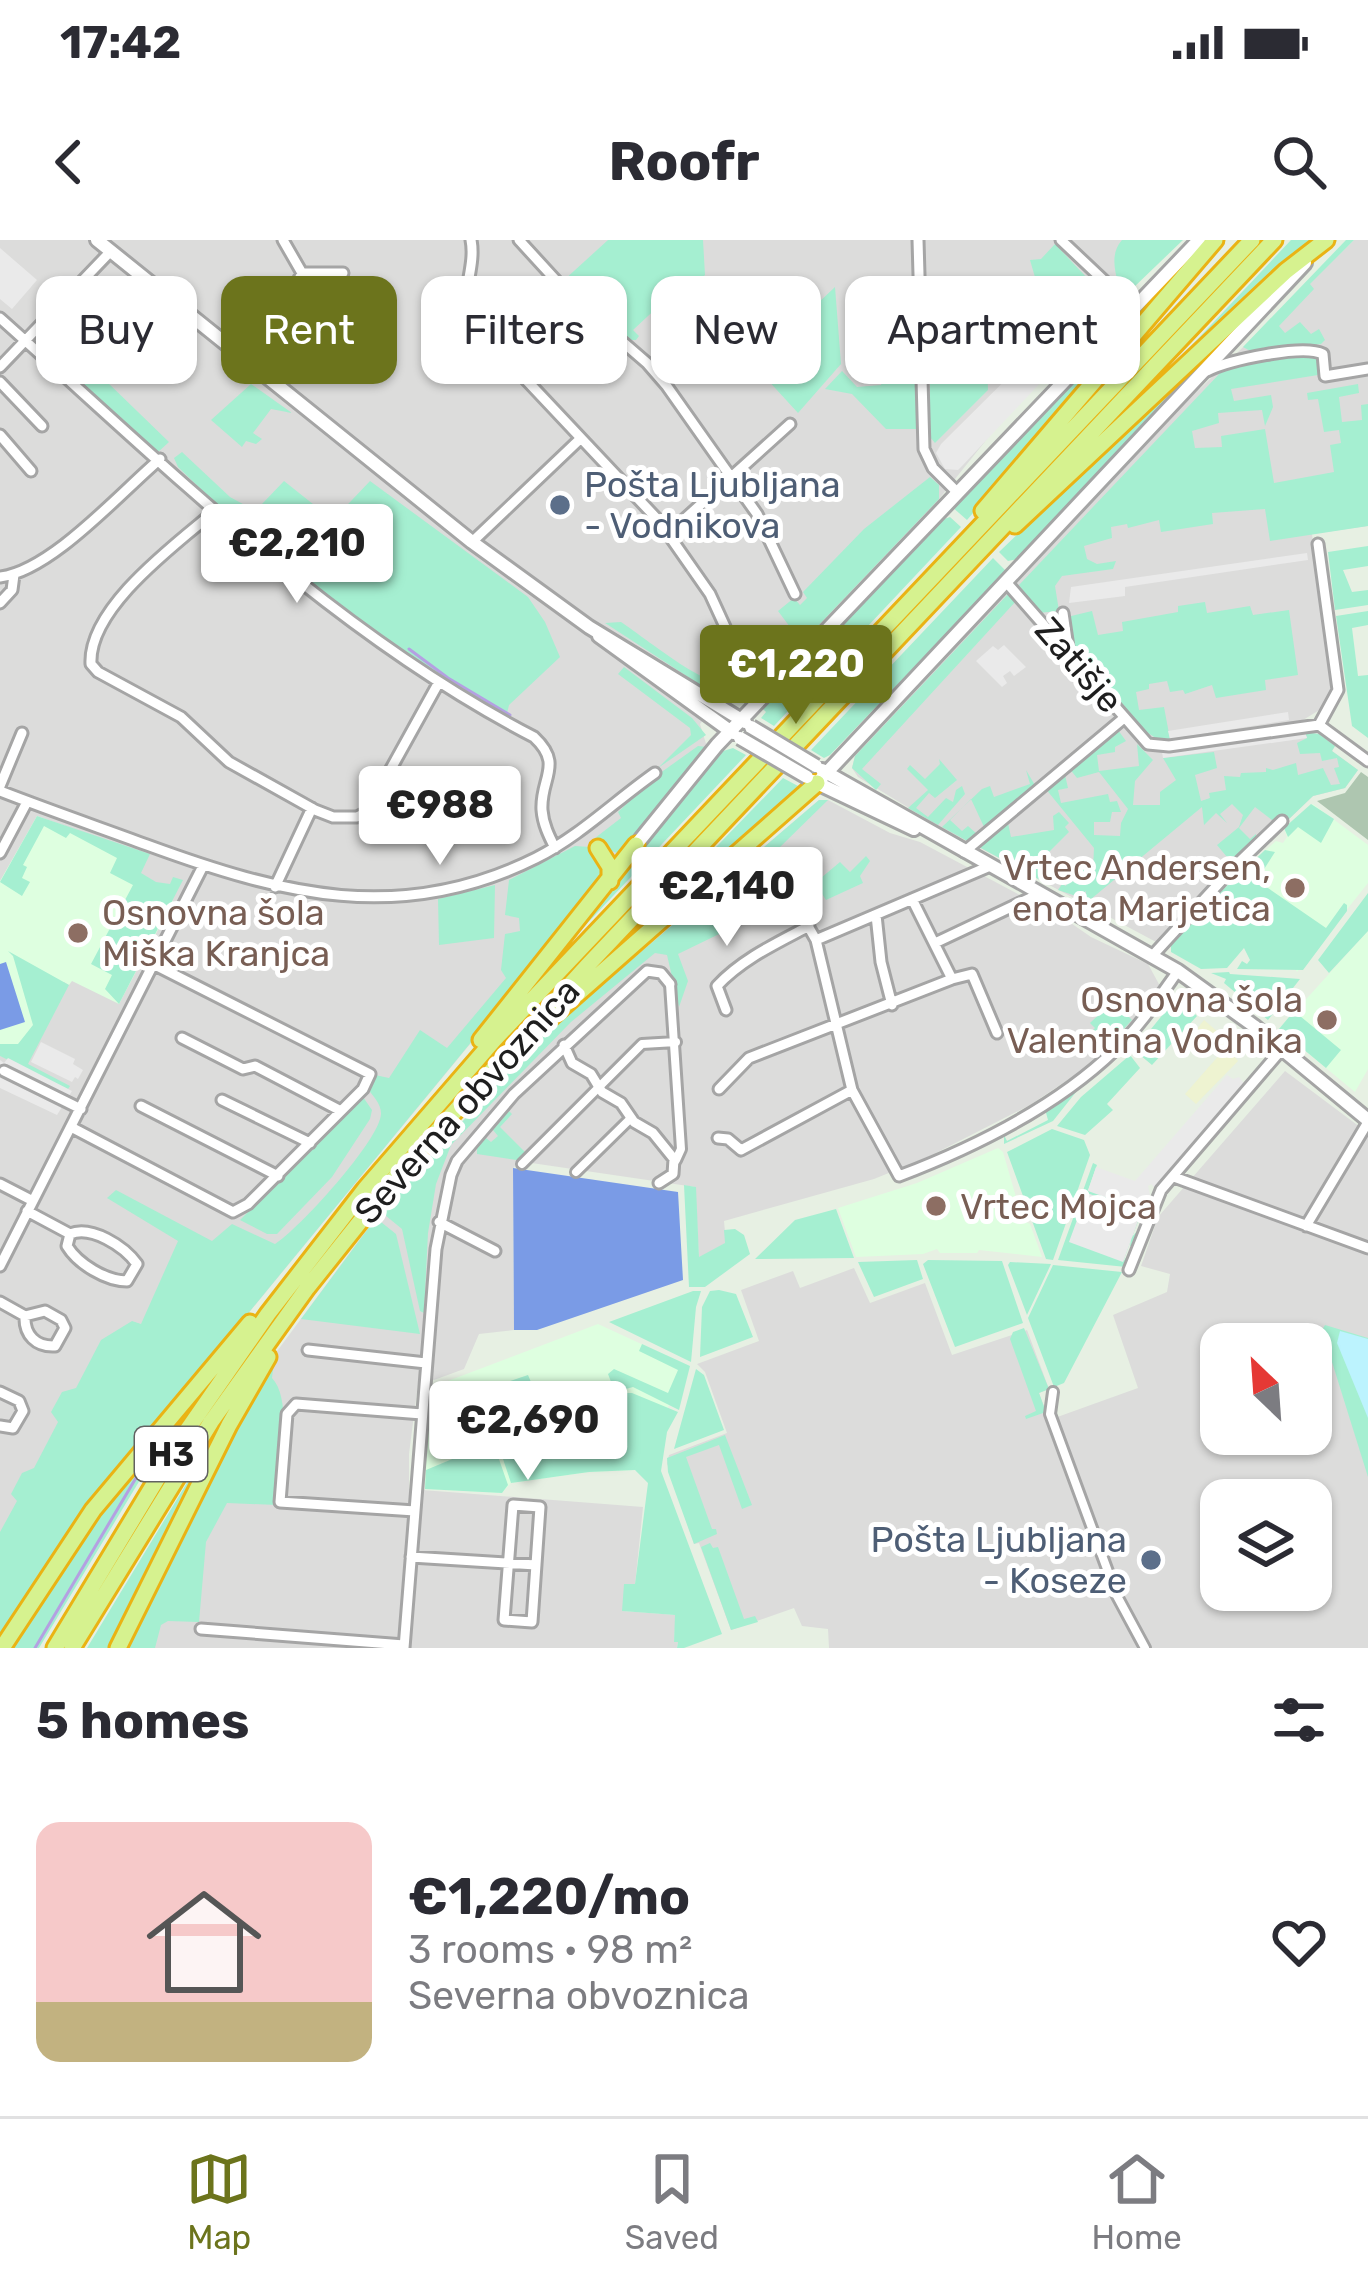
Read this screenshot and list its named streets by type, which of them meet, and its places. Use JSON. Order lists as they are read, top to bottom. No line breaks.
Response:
{"streets":{"highway":["Severna obvoznica","H3"],"street":["Zatišje"]},"places":["Pošta Ljubljana - Vodnikova","Vrtec Andersen, enota Marjetica","Osnovna šola Miška Kranjca","Osnovna šola Valentina Vodnika","Vrtec Mojca","Pošta Ljubljana - Koseze"],"north":"top left","page":{"status":"17:42","header":"Roofr","chip":["Buy","Rent","Filters","New","Apartment"],"price":["€2,210","€1,220","€988","€2,140","€2,690"],"heading":"5 homes","list":[{"name":"€1,220/mo","note":"3 rooms · 98 m² · Severna obvoznica"}],"tabs":["Map","Saved","Home"]}}
